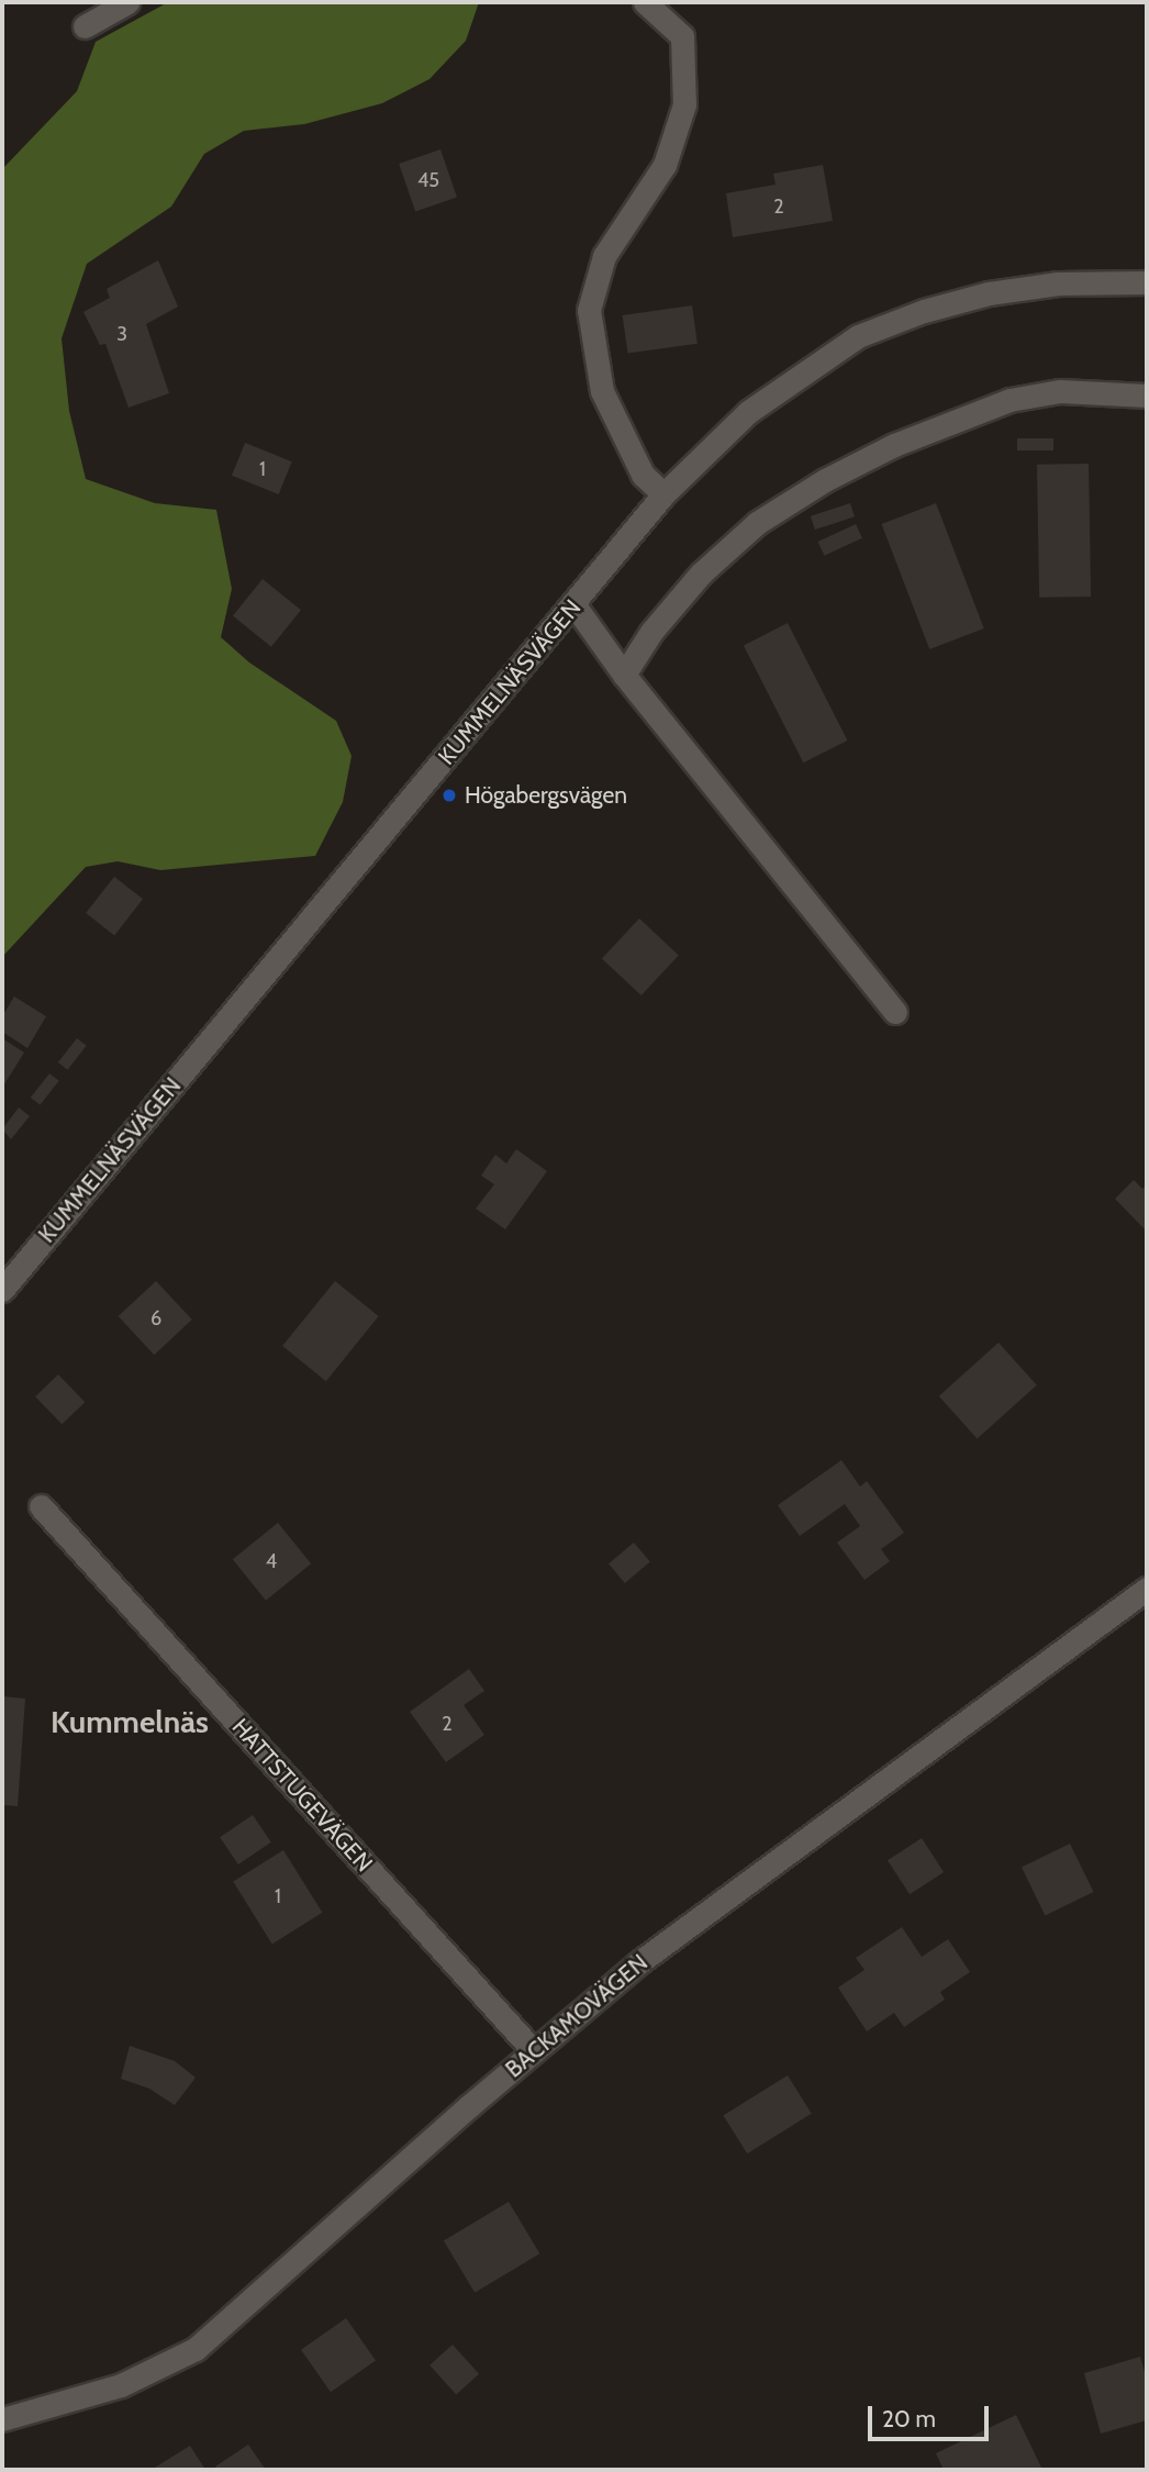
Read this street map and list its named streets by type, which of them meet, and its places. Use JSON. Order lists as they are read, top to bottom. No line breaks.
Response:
{"streets":{"street":["KUMMELNÄSVÄGEN","HATTSTUGEVÄGEN","BACKAMOVÄGEN"]},"crossings":[["HATTSTUGEVÄGEN","BACKAMOVÄGEN"]],"districts":["Kummelnäs"],"places":["Högabergsvägen"],"house_numbers":["45","2","3","1","6","4","2","1"],"scale_bar":"20 m"}
